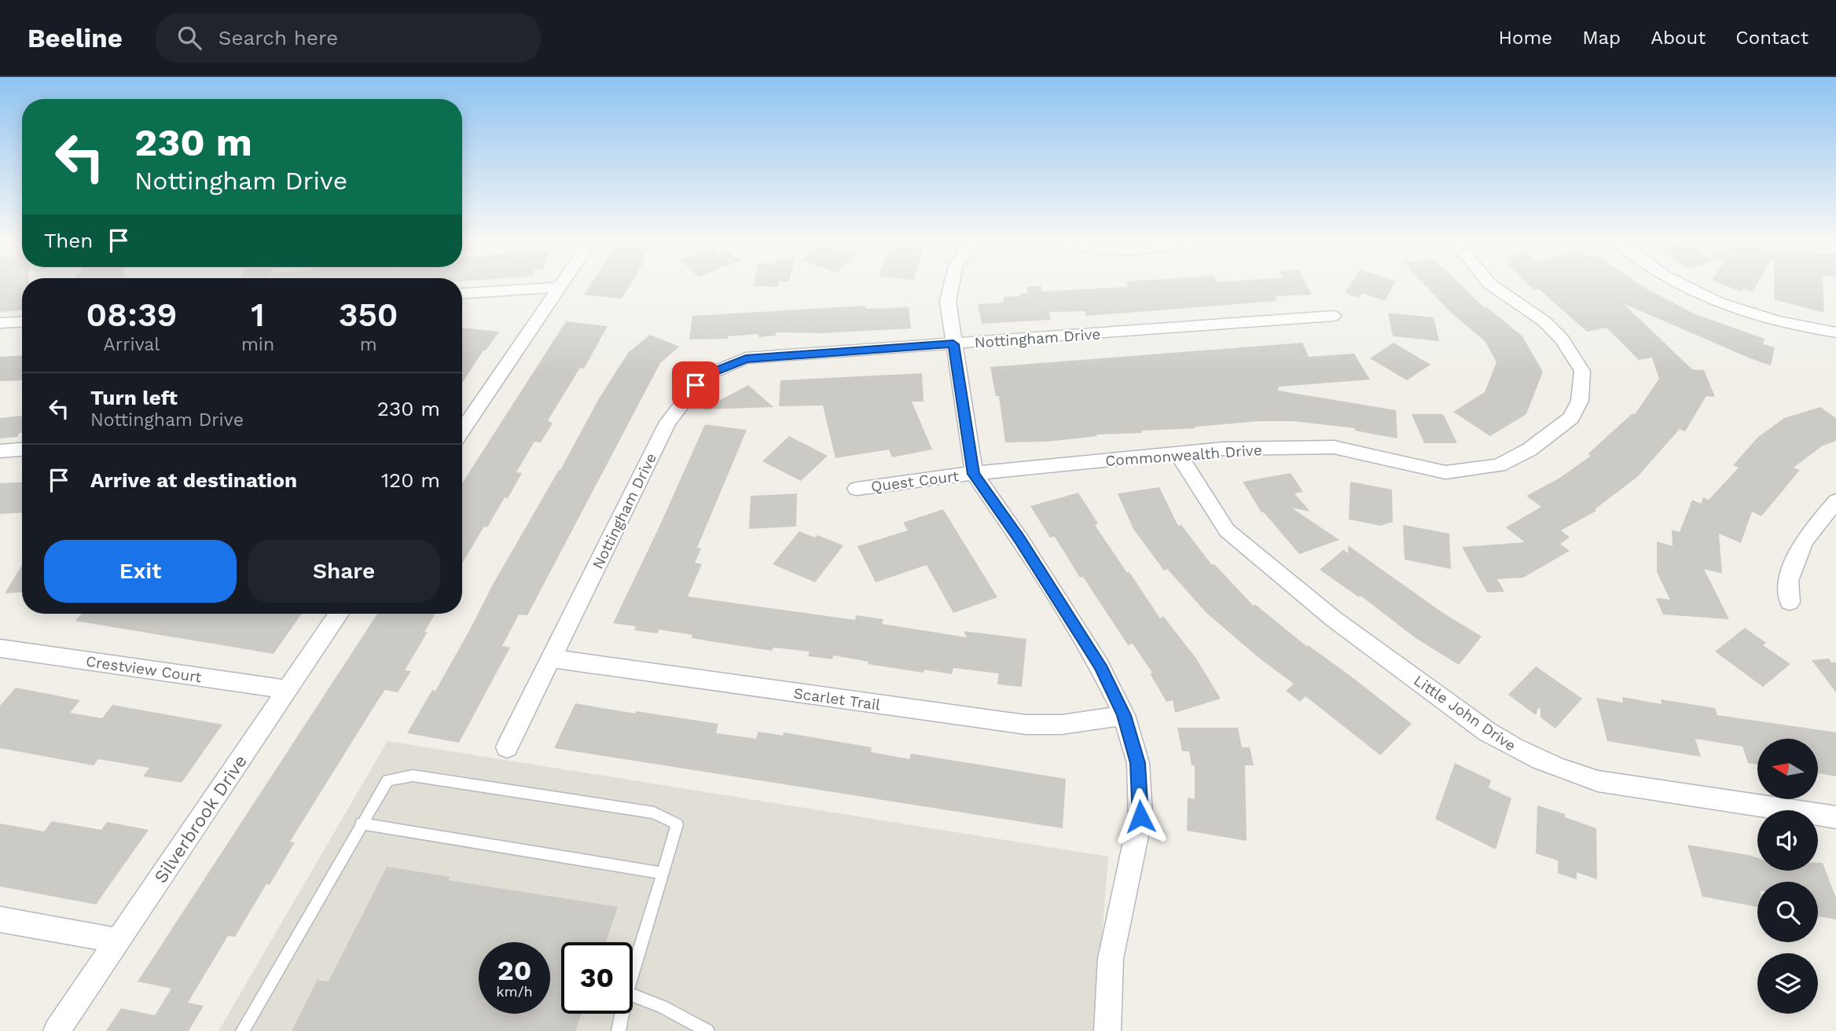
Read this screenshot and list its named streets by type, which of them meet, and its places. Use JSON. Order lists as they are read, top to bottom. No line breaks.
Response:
{"streets":{"street":["Nottingham Drive","Commonwealth Drive","Quest Court","Crestview Court","Scarlet Trail","Little John Drive","Silverbrook Drive"]},"crossings":[["Nottingham Drive","Scarlet Trail"],["Commonwealth Drive","Quest Court"],["Commonwealth Drive","Little John Drive"],["Crestview Court","Silverbrook Drive"]],"north":"left","page":{"header":"Beeline","search":"Search here","nav":["Home","Map","About","Contact"],"turn":["230 m","Nottingham Drive"],"then":"Then","eta":["08:39","Arrival","1","min","350","m"],"list":[{"name":"Turn left","note":"Nottingham Drive","value":"230 m"},{"name":"Arrive at destination","value":"120 m"}],"buttons":["Exit","Share"],"speed":"20 km/h","limit":"30"}}
